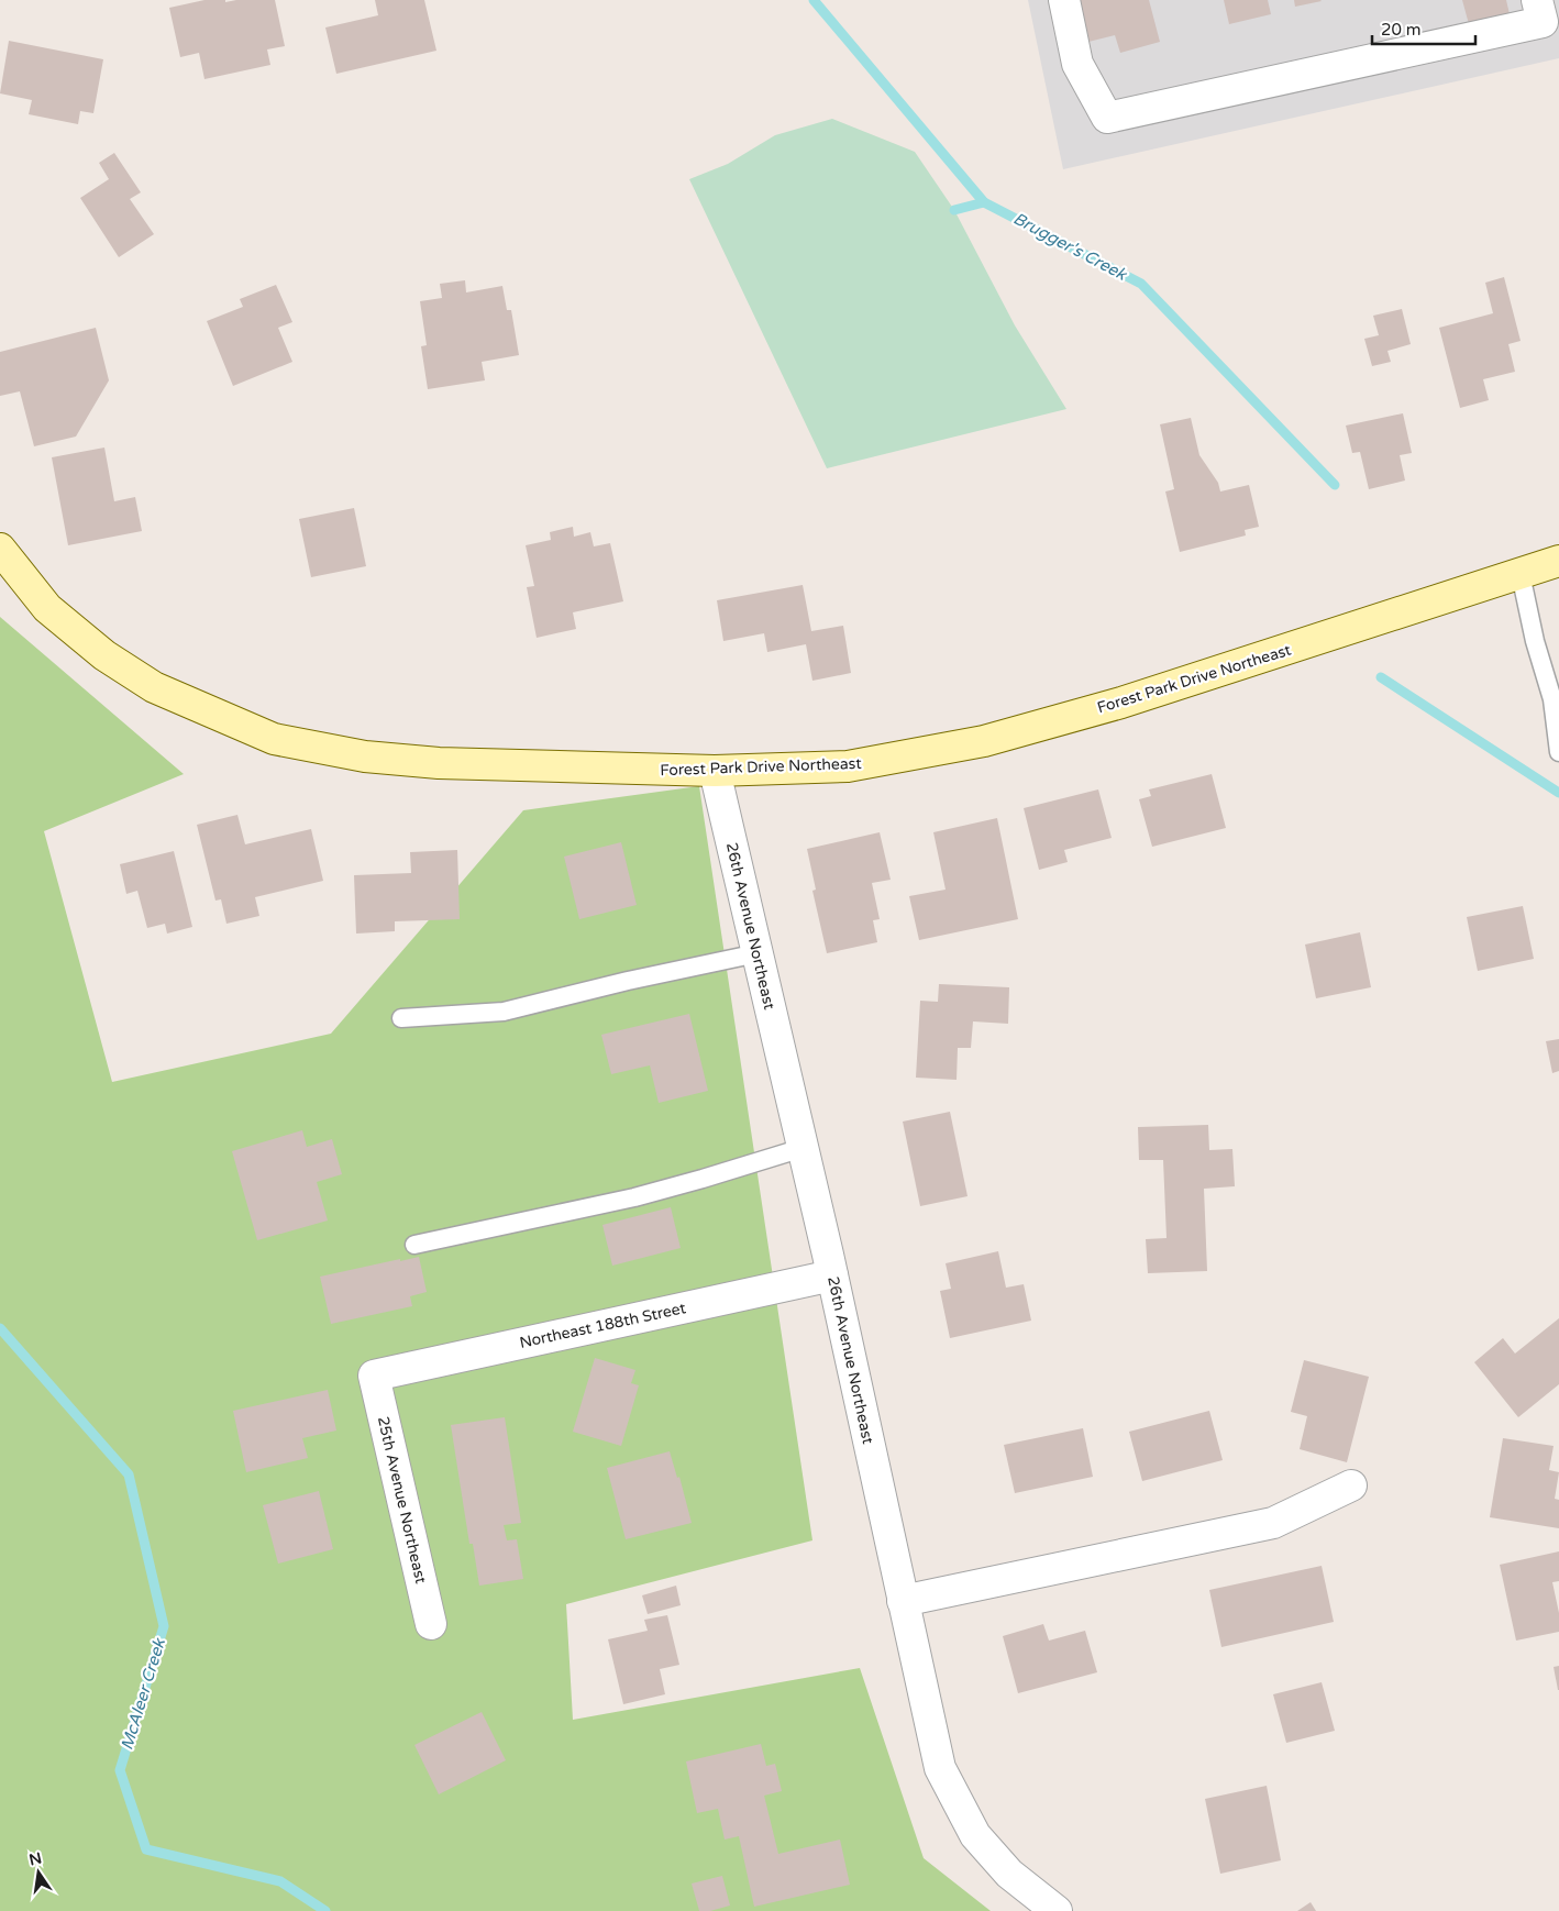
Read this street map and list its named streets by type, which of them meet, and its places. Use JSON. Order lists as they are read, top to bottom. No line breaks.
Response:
{"streets":{"street":["Forest Park Drive Northeast","26th Avenue Northeast","Northeast 188th Street","25th Avenue Northeast"]},"crossings":[["Forest Park Drive Northeast","26th Avenue Northeast"],["26th Avenue Northeast","Northeast 188th Street"],["Northeast 188th Street","25th Avenue Northeast"]],"water":["Brugger's Creek","McAleer Creek"],"scale_bar":"20 m","north":"top"}
